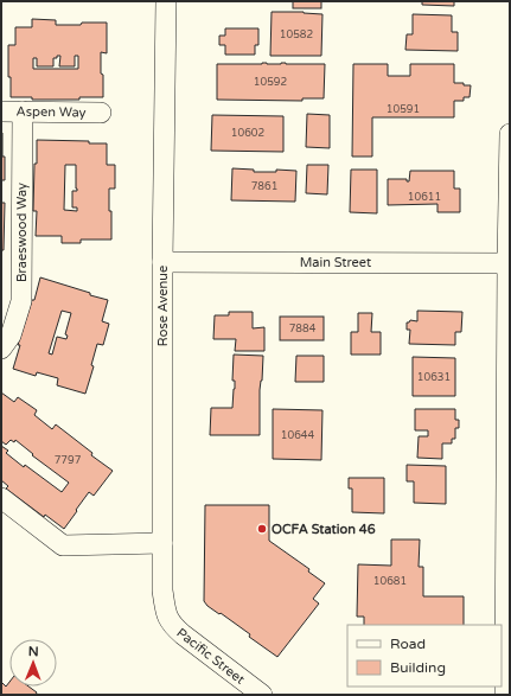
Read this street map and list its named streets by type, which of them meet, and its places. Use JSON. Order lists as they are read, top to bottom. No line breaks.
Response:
{"streets":{"street":["Aspen Way","Braeswood Way","Main Street","Rose Avenue","Pacific Street"]},"crossings":[["Aspen Way","Braeswood Way"],["Main Street","Rose Avenue"],["Rose Avenue","Pacific Street"]],"places":["OCFA Station 46"],"house_numbers":["10582","10592","10591","10602","7861","10611","7884","10631","10644","7797","10681"],"legend":["Road","Building"],"north":"top"}
